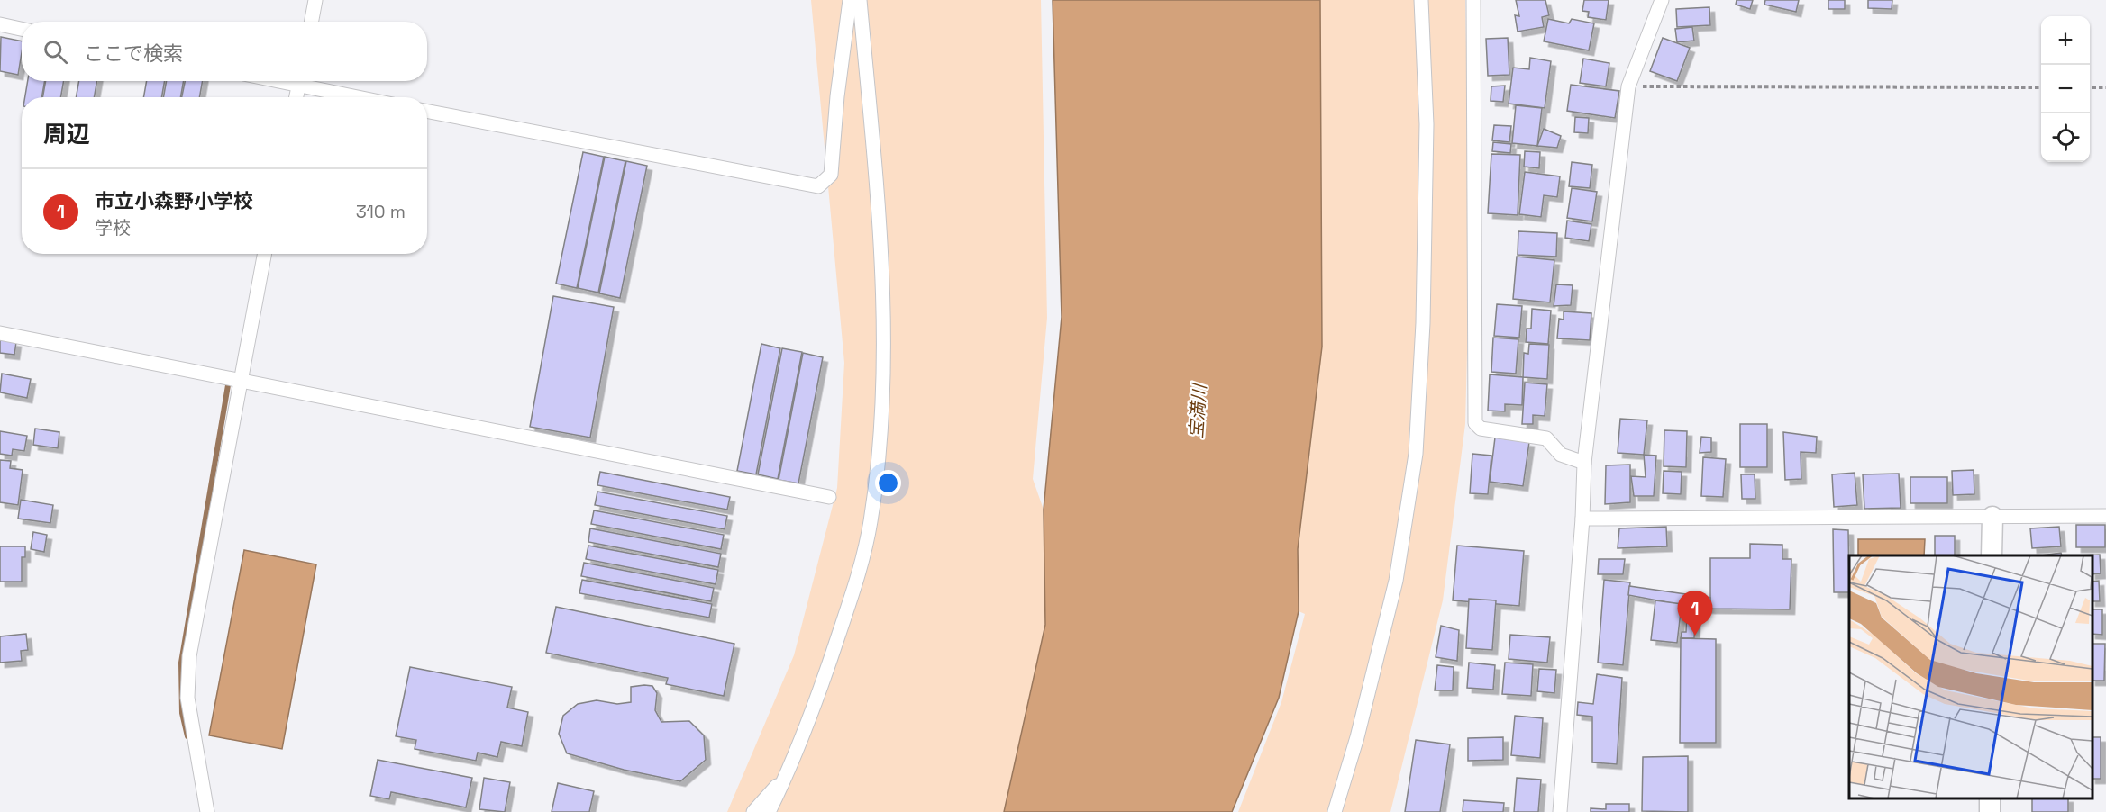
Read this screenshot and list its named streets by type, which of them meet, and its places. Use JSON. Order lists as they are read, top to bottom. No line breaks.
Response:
{"water":["宝満川"],"page":{"map_buttons":["+","−"],"search":"ここで検索","heading":"周辺","list":[{"mark":"1","name":"市立小森野小学校","note":"学校","value":"310 m"}],"pins":"1"}}
